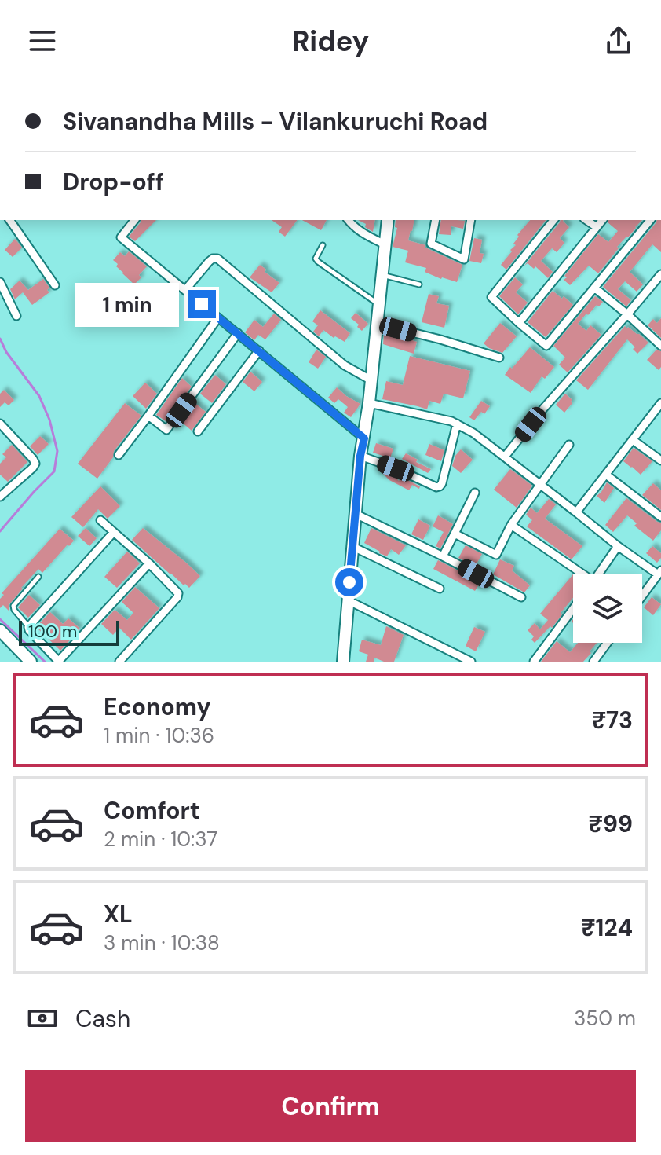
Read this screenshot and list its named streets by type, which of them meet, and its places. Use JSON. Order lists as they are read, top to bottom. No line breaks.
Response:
{"scale_bar":"100 m","page":{"header":"Ridey","banner":["Sivanandha Mills - Vilankuruchi Road","Drop-off"],"bubble":"1 min","scale":"100 m","list":[{"name":"Economy","note":"1 min · 10:36","value":"₹73"},{"name":"Comfort","note":"2 min · 10:37","value":"₹99"},{"name":"XL","note":"3 min · 10:38","value":"₹124"}],"pay":["Cash","350 m"],"buttons":"Confirm"}}
